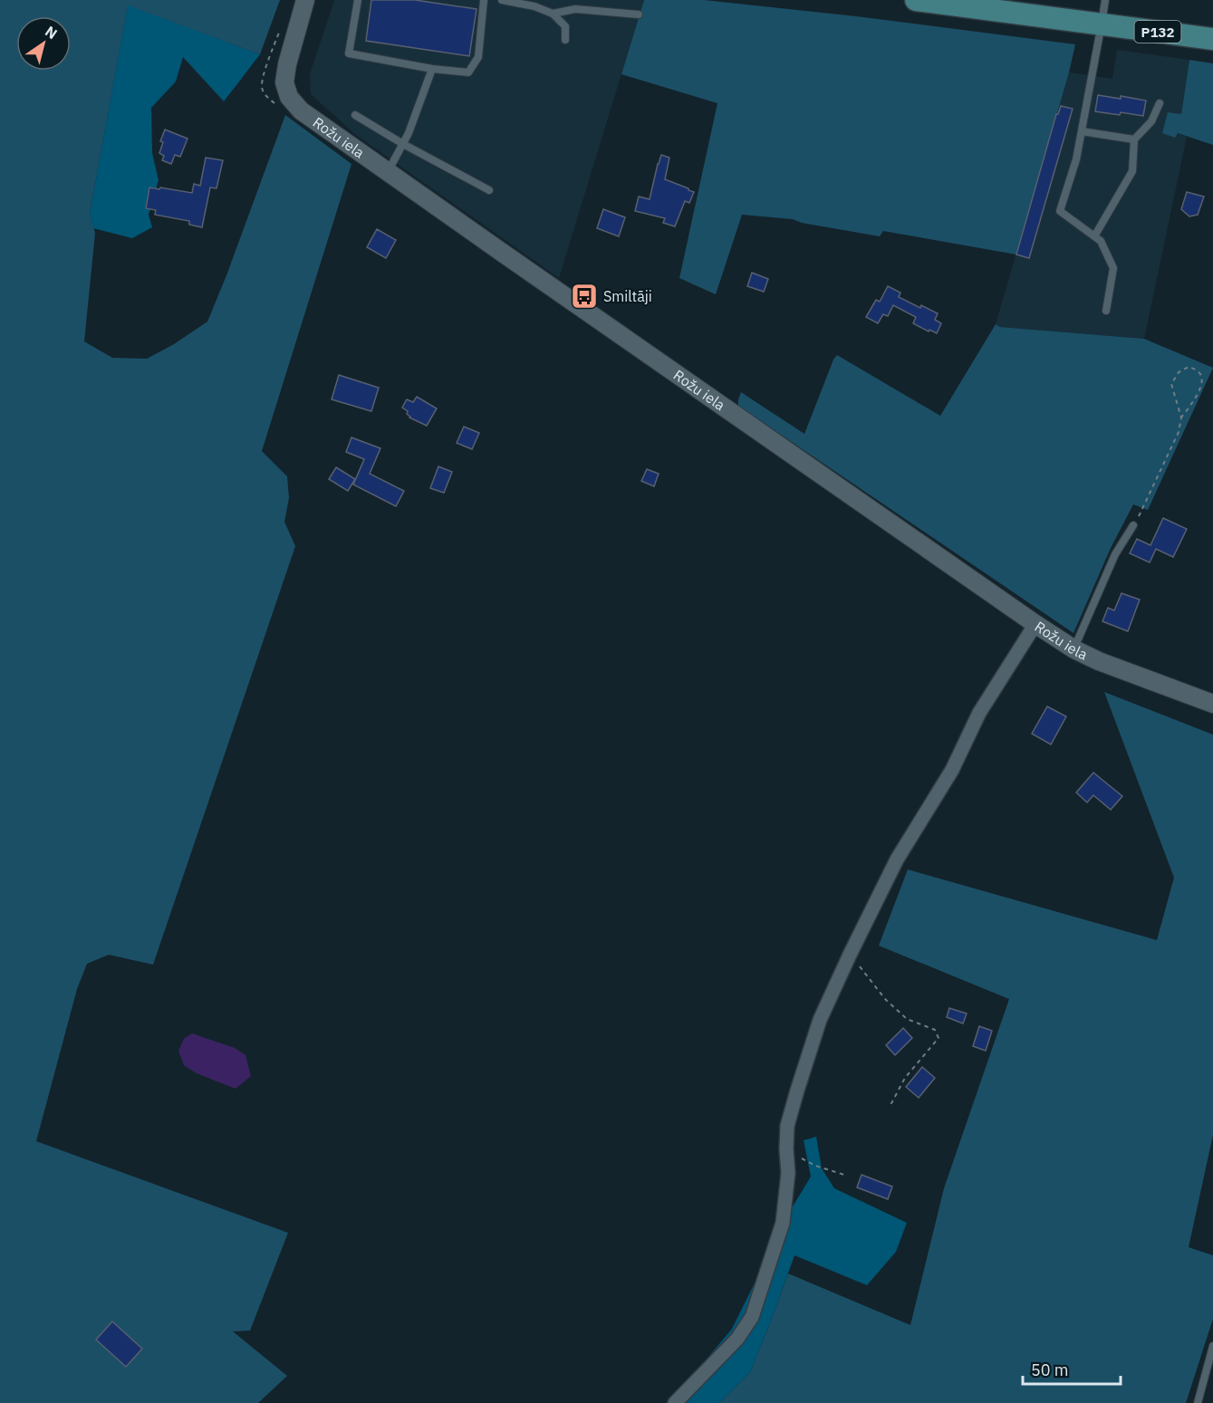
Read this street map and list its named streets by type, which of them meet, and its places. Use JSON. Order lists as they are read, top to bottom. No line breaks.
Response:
{"streets":{"main road":["P132"],"street":["Rožu iela"]},"places":{"bus stop":["Smiltāji"]},"scale_bar":"50 m","north":"top right"}
